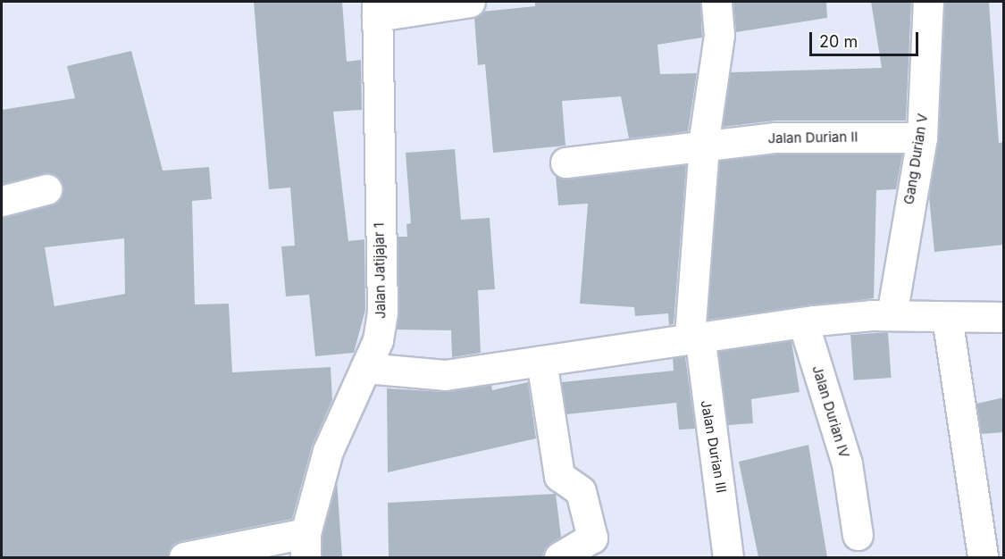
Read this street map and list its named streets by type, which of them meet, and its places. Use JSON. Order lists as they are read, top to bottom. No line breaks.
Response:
{"streets":{"street":["Jalan Durian II","Gang Durian V","Jalan Jatijajar 1","Jalan Durian IV","Jalan Durian III"]},"crossings":[["Jalan Durian II","Gang Durian V"],["Jalan Durian II","Jalan Durian III"]],"scale_bar":"20 m"}
